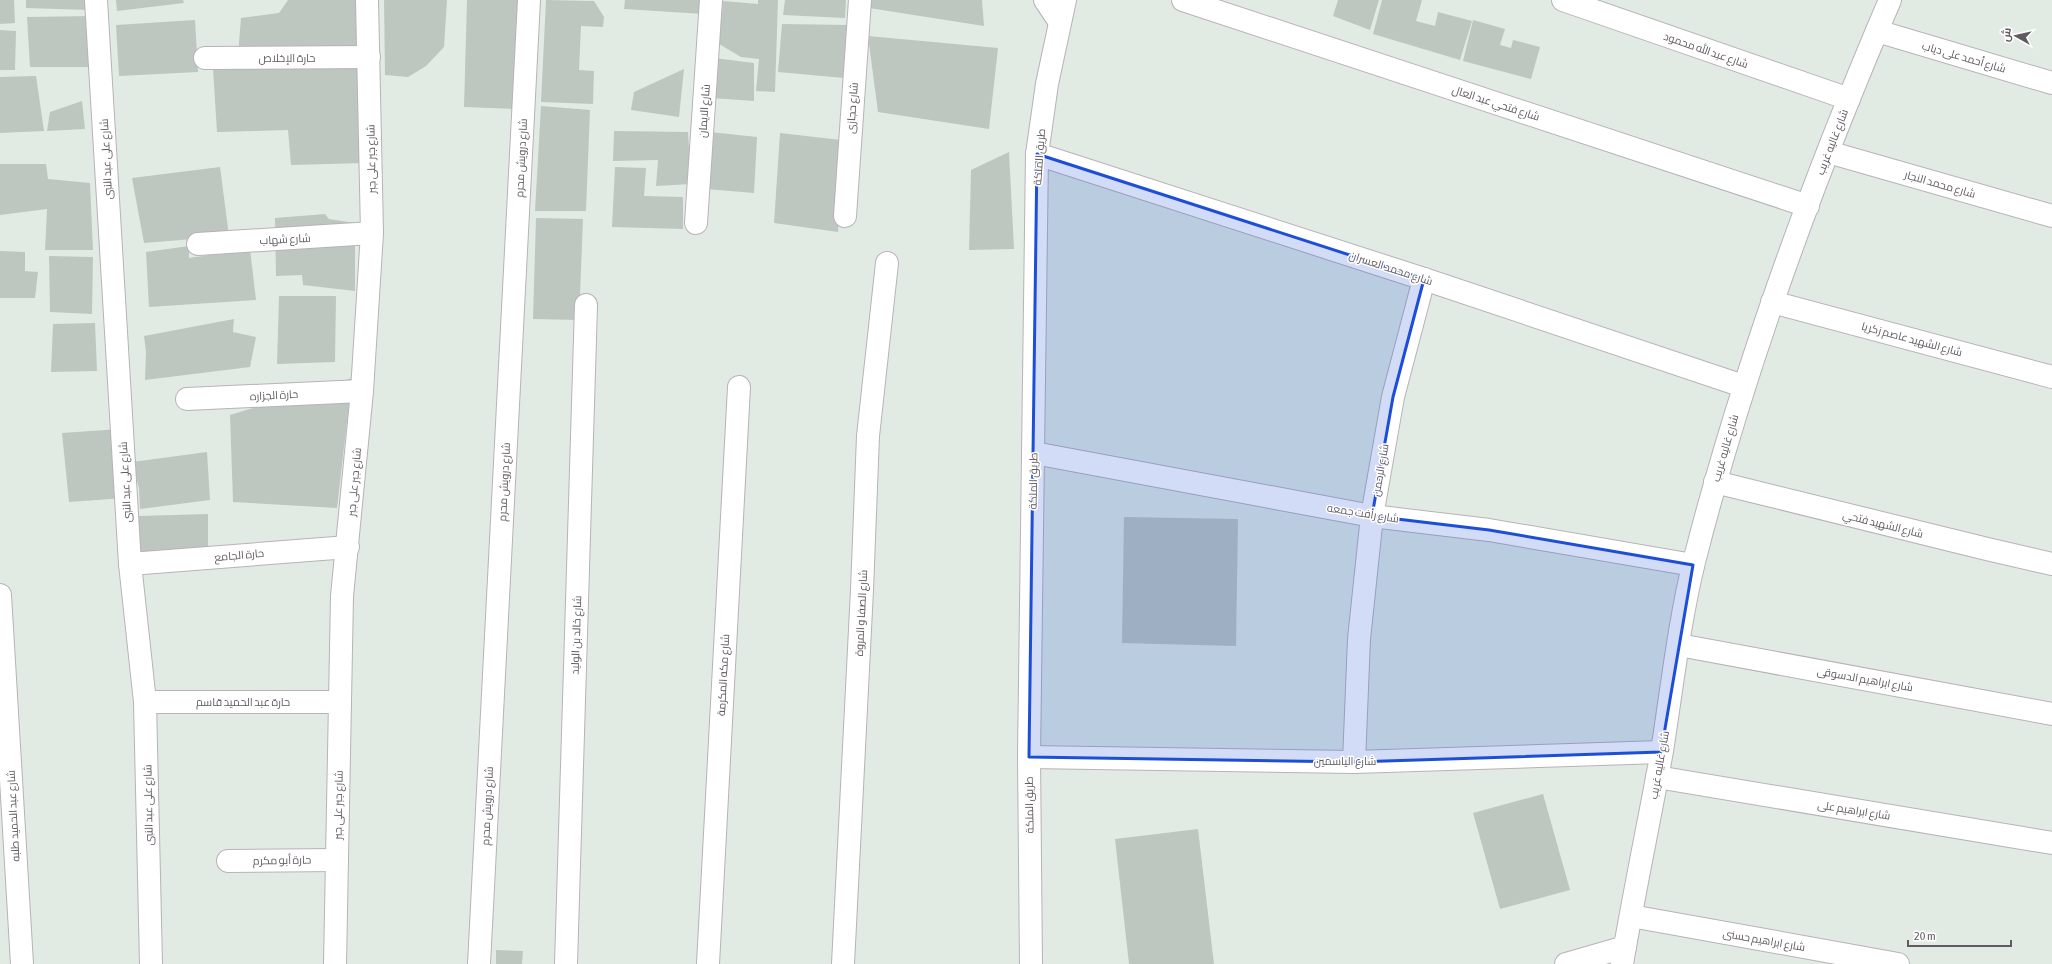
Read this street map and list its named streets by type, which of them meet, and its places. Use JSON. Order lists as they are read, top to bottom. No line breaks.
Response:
{"streets":{"street":["شارع عبد الله محمود","شارع أحمد على دياب","حارة الإخلاص","شارع فتحي عبد العال","شارع حجازى","شارع الايمان","شارع غاليه غريب","طريق الملكة","شارع درويش محرم","شارع على عبد النبى","شارع جبر على جبر","شارع محمد النجار","شارع شهاب","شارع محمد العسران","شارع الشهيد عاصم زكريا","حارة الجزاره","شارع الرحمن","شارع رأفت جمعه","شارع الشهيد فتحي","حارة الجامع","شارع الصفا و المروة","شارع خالد بن الوليد","شارع مكه المكرمة","شارع ابراهيم الدسوقى","حارة عبد الحميد قاسم","شارع الياسمين","شارع ابراهيم على","شارع عبد الحميد طلبه","حارة أبو مكرم","شارع ابراهيم حسنى"]},"crossings":[["شارع عبد الله محمود","شارع غاليه غريب"],["شارع أحمد على دياب","شارع غاليه غريب"],["حارة الإخلاص","شارع جبر على جبر"],["شارع فتحي عبد العال","شارع غاليه غريب"],["شارع غاليه غريب","شارع محمد النجار"],["شارع غاليه غريب","شارع محمد العسران"],["شارع غاليه غريب","شارع الشهيد عاصم زكريا"],["شارع غاليه غريب","شارع رأفت جمعه"],["شارع غاليه غريب","شارع الشهيد فتحي"],["شارع غاليه غريب","شارع ابراهيم الدسوقى"],["شارع غاليه غريب","شارع الياسمين"],["شارع غاليه غريب","شارع ابراهيم على"],["شارع غاليه غريب","شارع ابراهيم حسنى"],["طريق الملكة","شارع محمد العسران"],["طريق الملكة","شارع رأفت جمعه"],["طريق الملكة","شارع الياسمين"],["شارع على عبد النبى","حارة الجامع"],["شارع على عبد النبى","حارة عبد الحميد قاسم"],["شارع جبر على جبر","شارع شهاب"],["شارع جبر على جبر","حارة الجزاره"],["شارع جبر على جبر","حارة الجامع"],["شارع جبر على جبر","حارة عبد الحميد قاسم"],["شارع جبر على جبر","حارة أبو مكرم"],["شارع محمد العسران","شارع الرحمن"],["شارع الرحمن","شارع رأفت جمعه"],["شارع الرحمن","شارع الياسمين"]],"scale_bar":"20 m","north":"left"}
